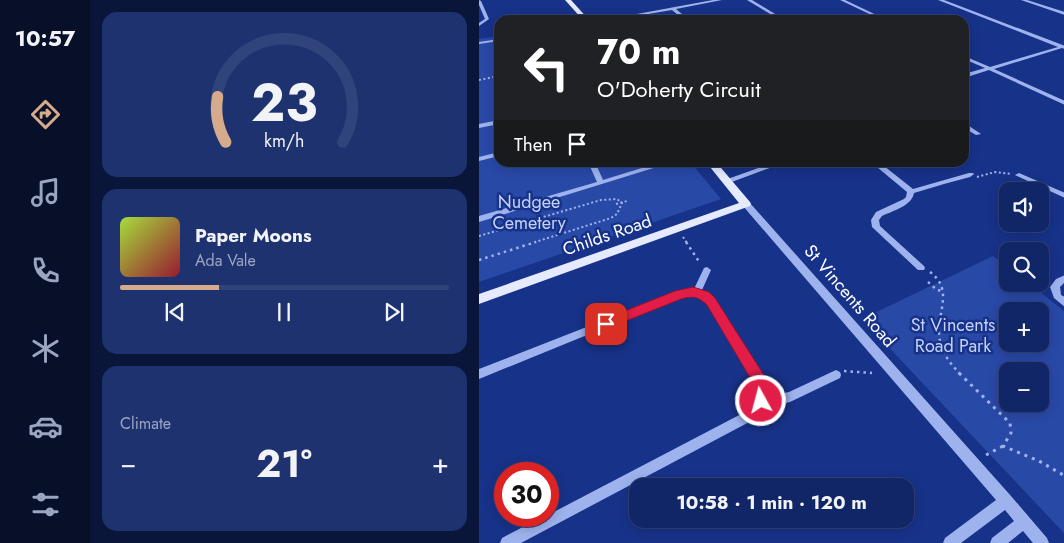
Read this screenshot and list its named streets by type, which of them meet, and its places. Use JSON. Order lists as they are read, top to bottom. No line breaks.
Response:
{"streets":{"main road":["Childs Road","St Vincents Road"]},"crossings":[["Childs Road","St Vincents Road"]],"parks":["Nudgee Cemetery","St Vincents Road Park"],"page":{"tabs":"10:57","turn":["70 m","O'Doherty Circuit"],"then":"Then","map_buttons":["+","−"],"song":["Paper Moons","Ada Vale"],"tile":"Climate","heat":["−","21°","+"],"limit":"30","trip":"10:58 · 1 min · 120 m","gauge":["23","km/h"]}}
